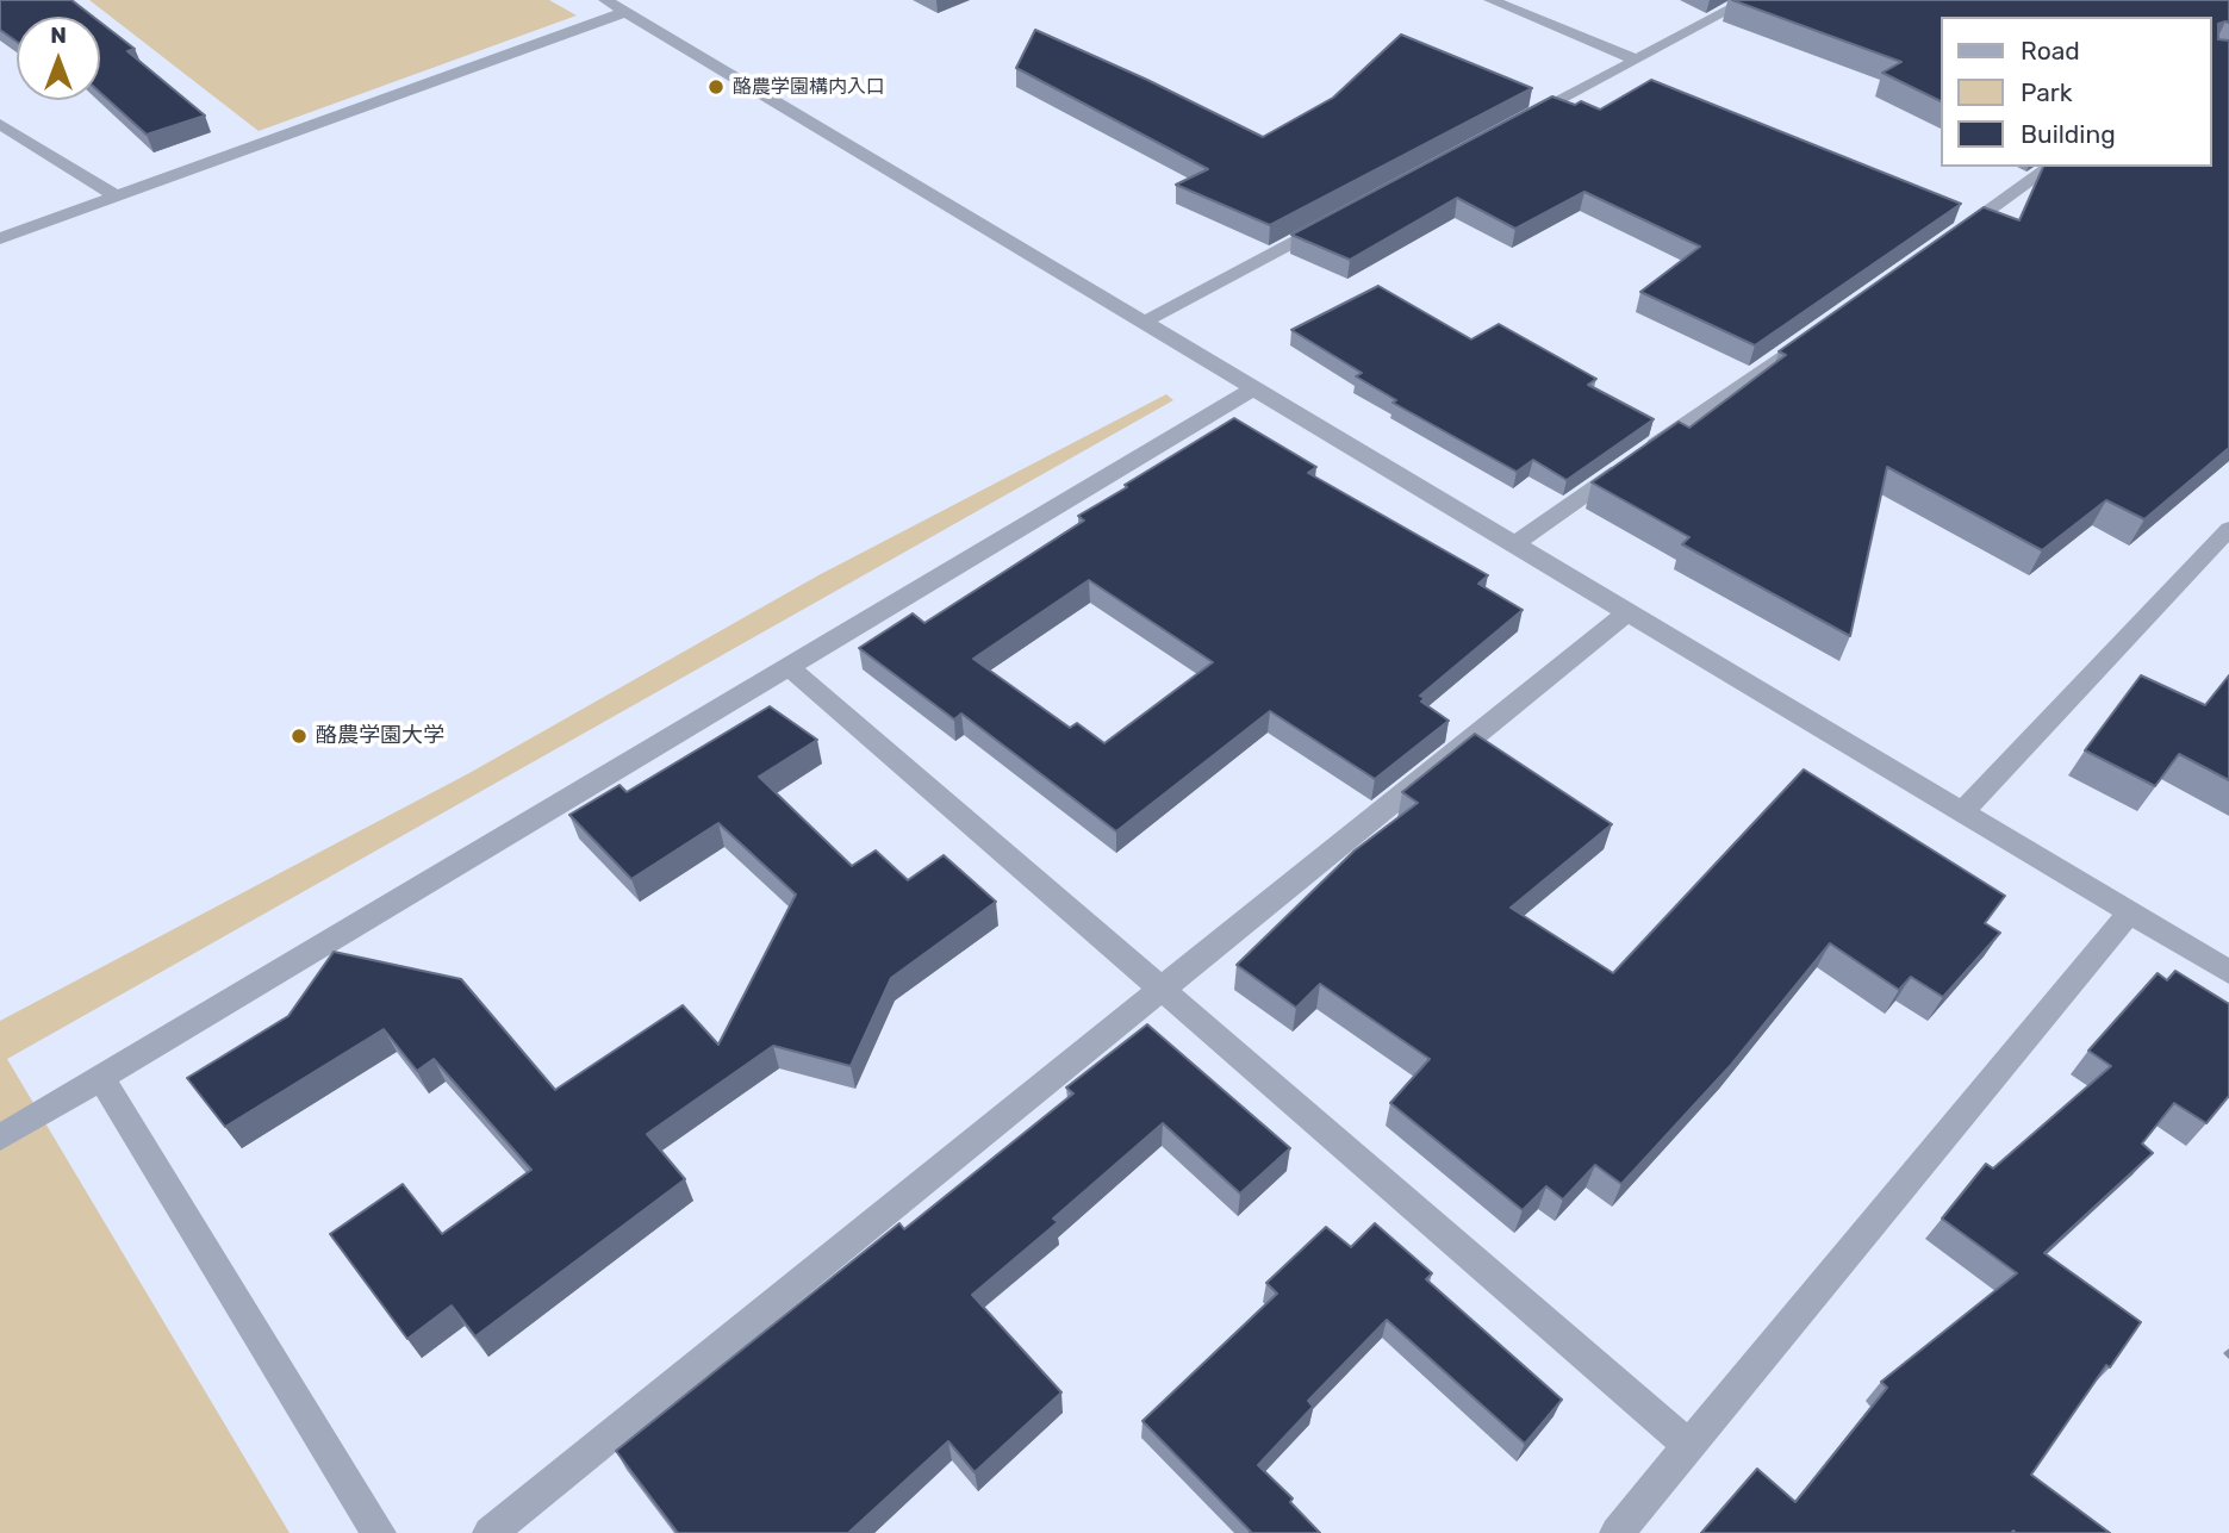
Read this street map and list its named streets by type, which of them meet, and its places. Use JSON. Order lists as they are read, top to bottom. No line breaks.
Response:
{"places":["酪農学園構内入口","酪農学園大学"],"legend":["Road","Park","Building"],"north":"top"}
